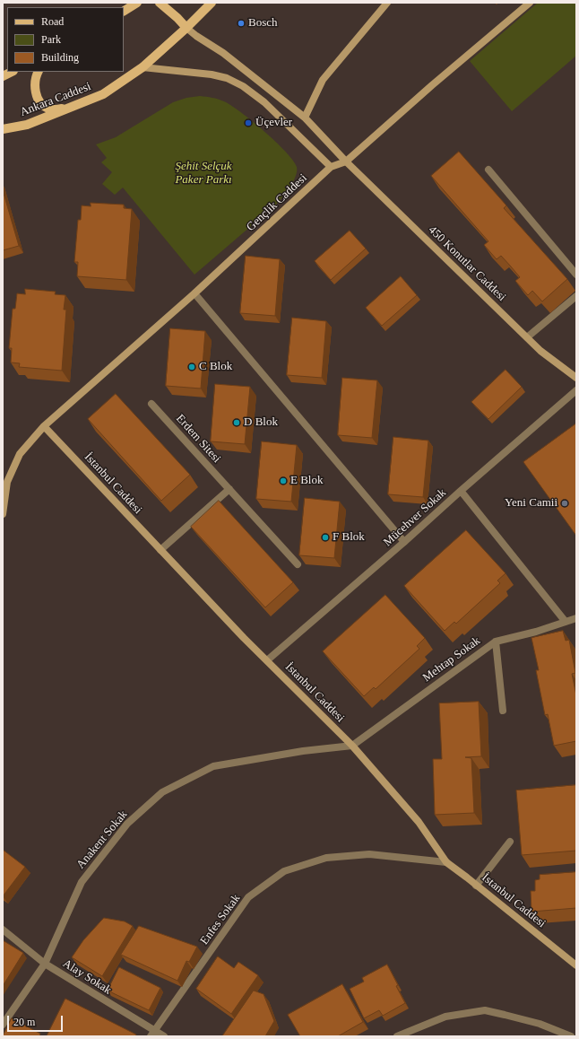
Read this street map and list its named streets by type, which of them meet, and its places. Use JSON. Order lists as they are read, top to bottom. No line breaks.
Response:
{"streets":{"main road":["Ankara Caddesi"],"street":["Gençlik Caddesi","450 Konutlar Caddesi","Erdem Sitesi","İstanbul Caddesi","Mücehver Sokak","Mehtap Sokak","Anakent Sokak","Enfes Sokak","Alay Sokak"]},"crossings":[["Ankara Caddesi","450 Konutlar Caddesi"],["Gençlik Caddesi","450 Konutlar Caddesi"],["Gençlik Caddesi","İstanbul Caddesi"],["İstanbul Caddesi","Mücehver Sokak"],["İstanbul Caddesi","Mehtap Sokak"],["İstanbul Caddesi","Anakent Sokak"],["İstanbul Caddesi","Enfes Sokak"],["Mehtap Sokak","Anakent Sokak"],["Anakent Sokak","Alay Sokak"],["Enfes Sokak","Alay Sokak"]],"parks":["Şehit Selçuk Paker Parkı"],"places":["Bosch","Üçevler","C Blok","D Blok","E Blok","Yeni Camii","F Blok"],"legend":["Road","Park","Building"],"scale_bar":"20 m"}
